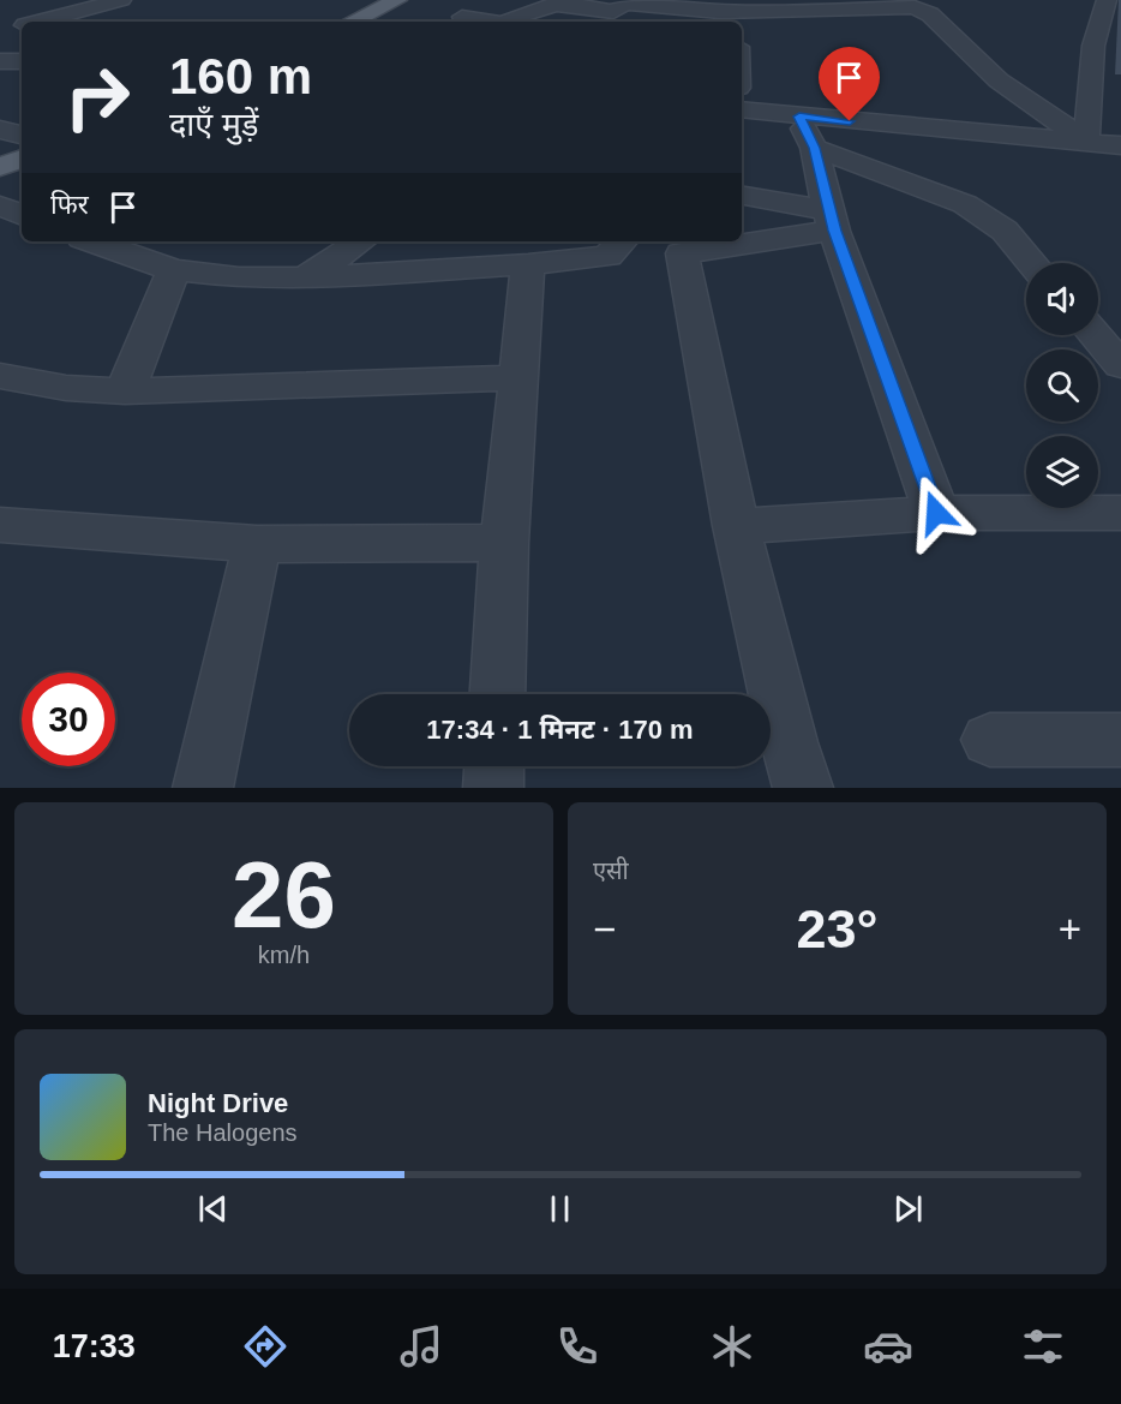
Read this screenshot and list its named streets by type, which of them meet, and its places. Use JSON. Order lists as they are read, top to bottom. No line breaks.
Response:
{"page":{"turn":["160 m","दाएँ मुड़ें"],"then":"फिर","limit":"30","trip":"17:34 · 1 मिनट · 170 m","tile":[["26","km/h"],"एसी"],"heat":["−","23°","+"],"song":["Night Drive","The Halogens"],"tabs":"17:33"}}
